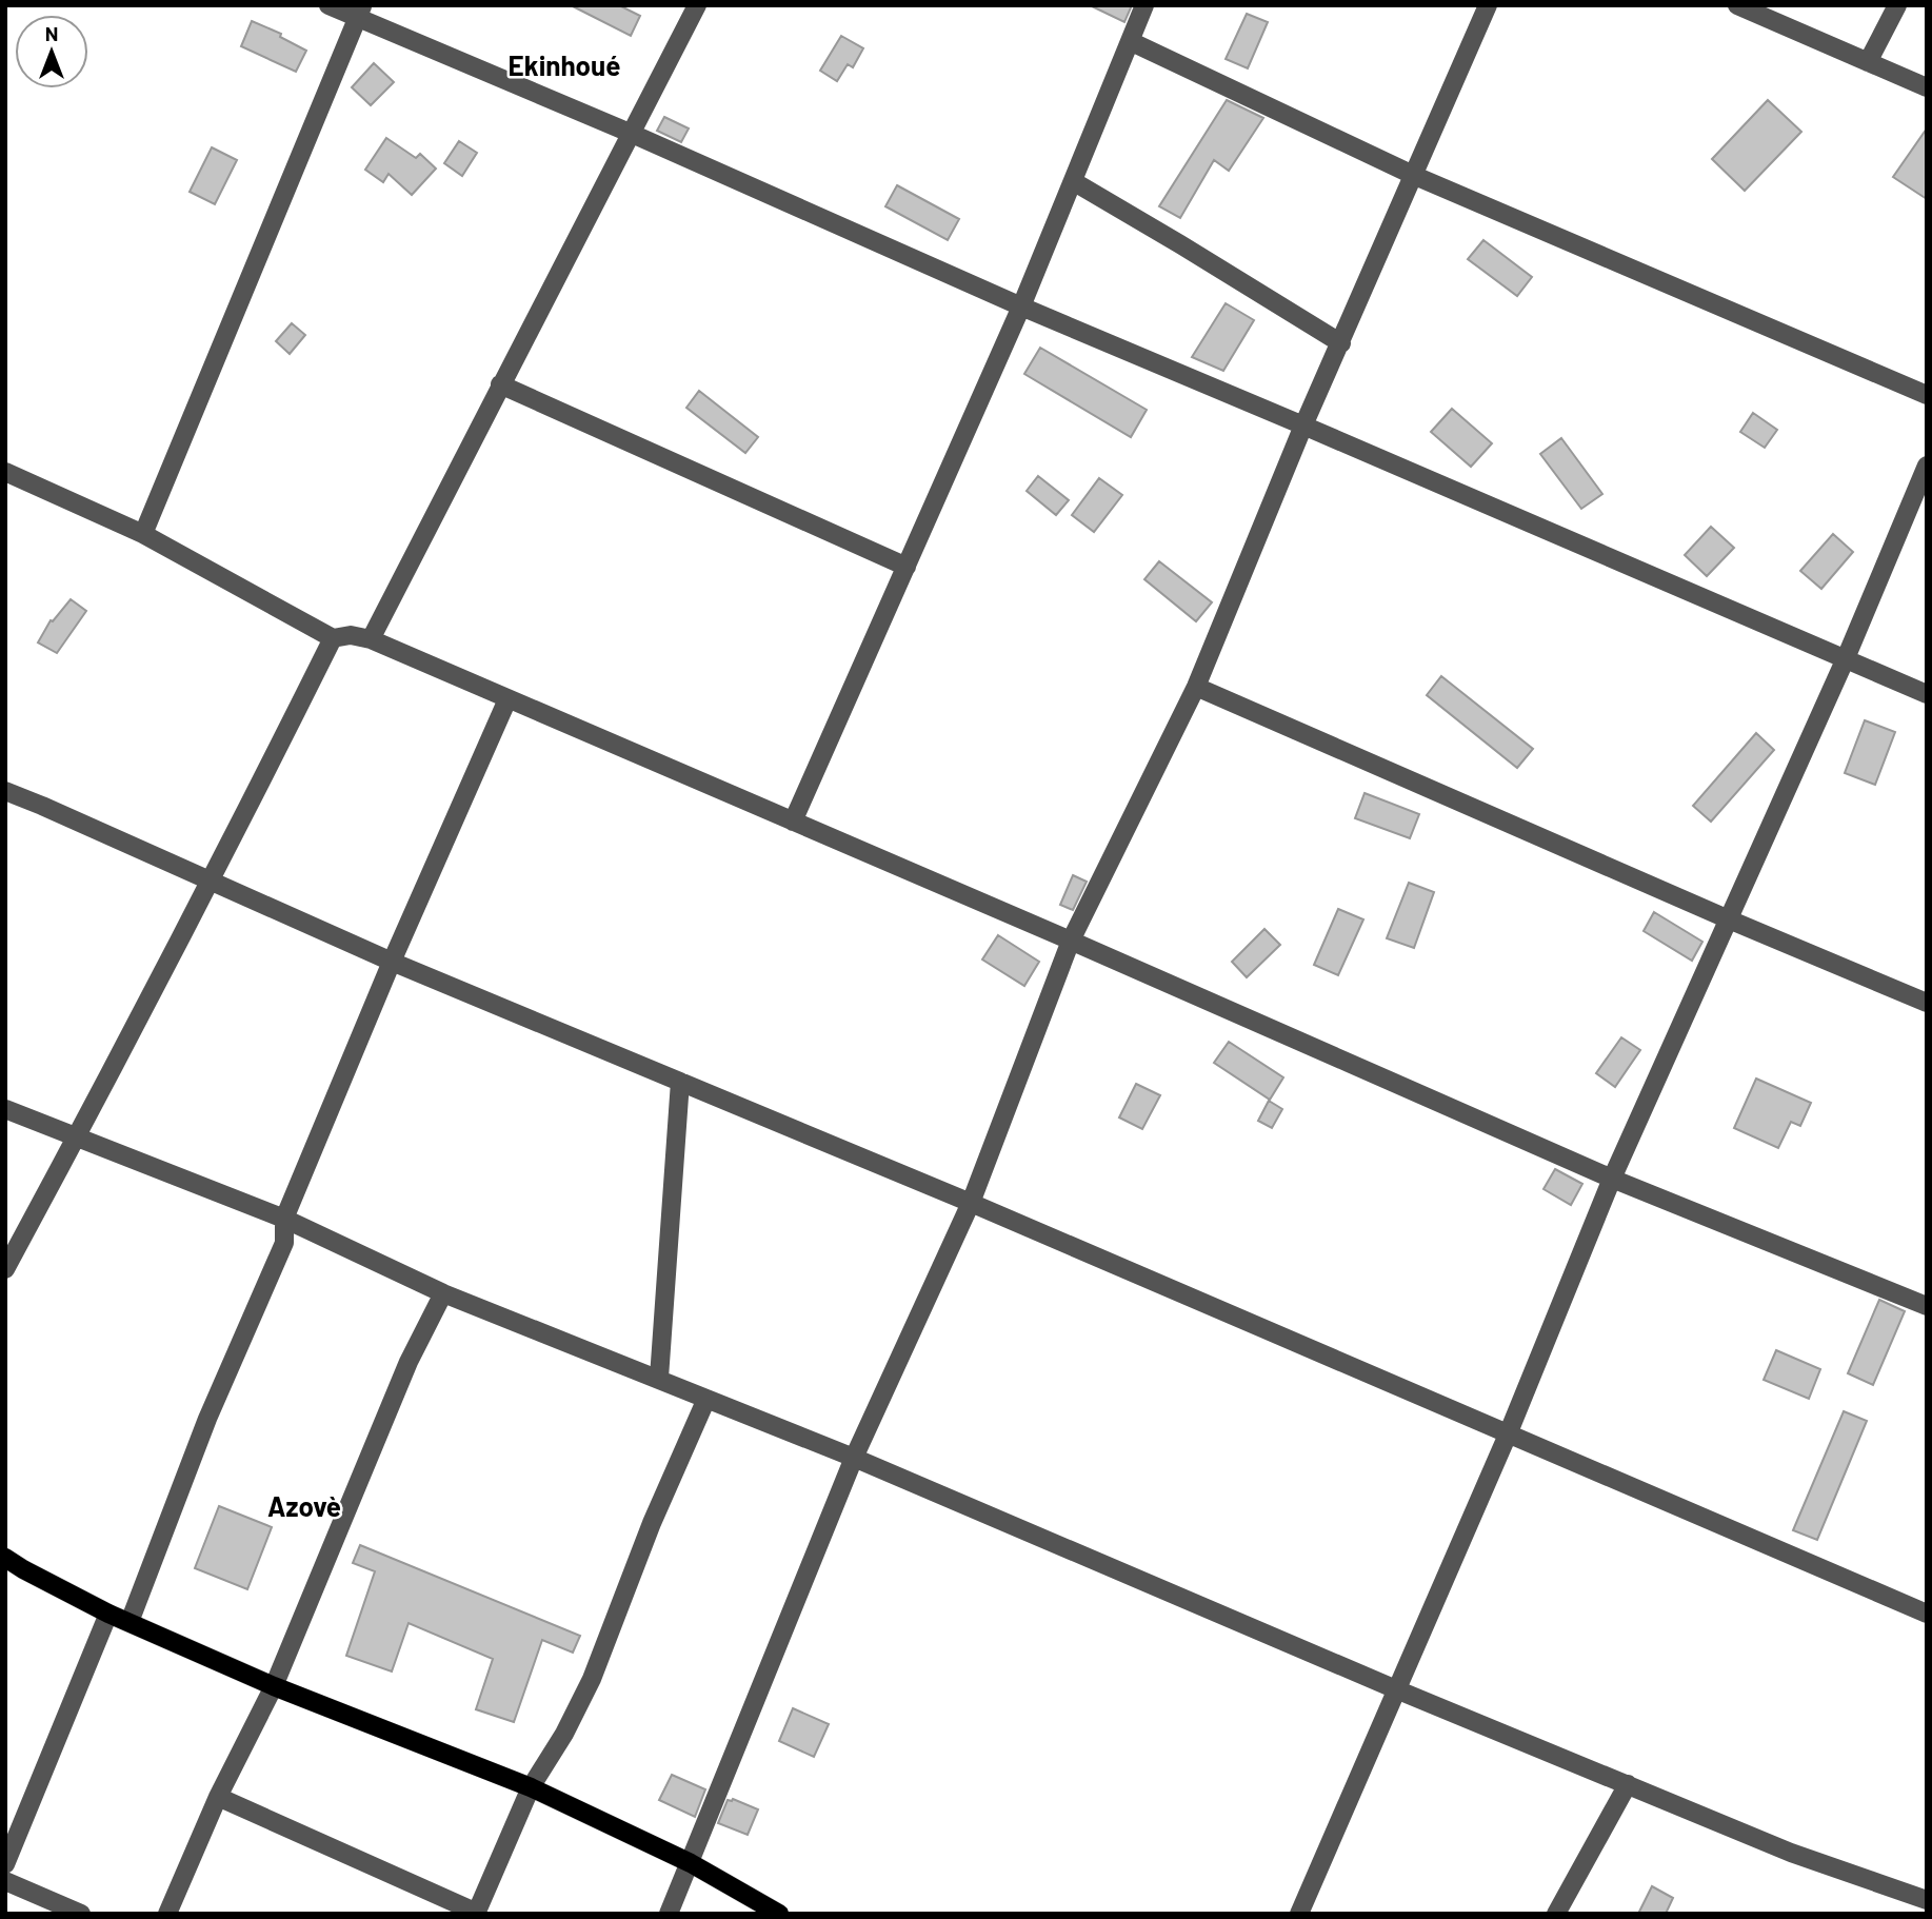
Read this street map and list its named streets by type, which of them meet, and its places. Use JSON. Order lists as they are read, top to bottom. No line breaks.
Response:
{"districts":["Ekinhoué","Azovè"],"north":"top"}
